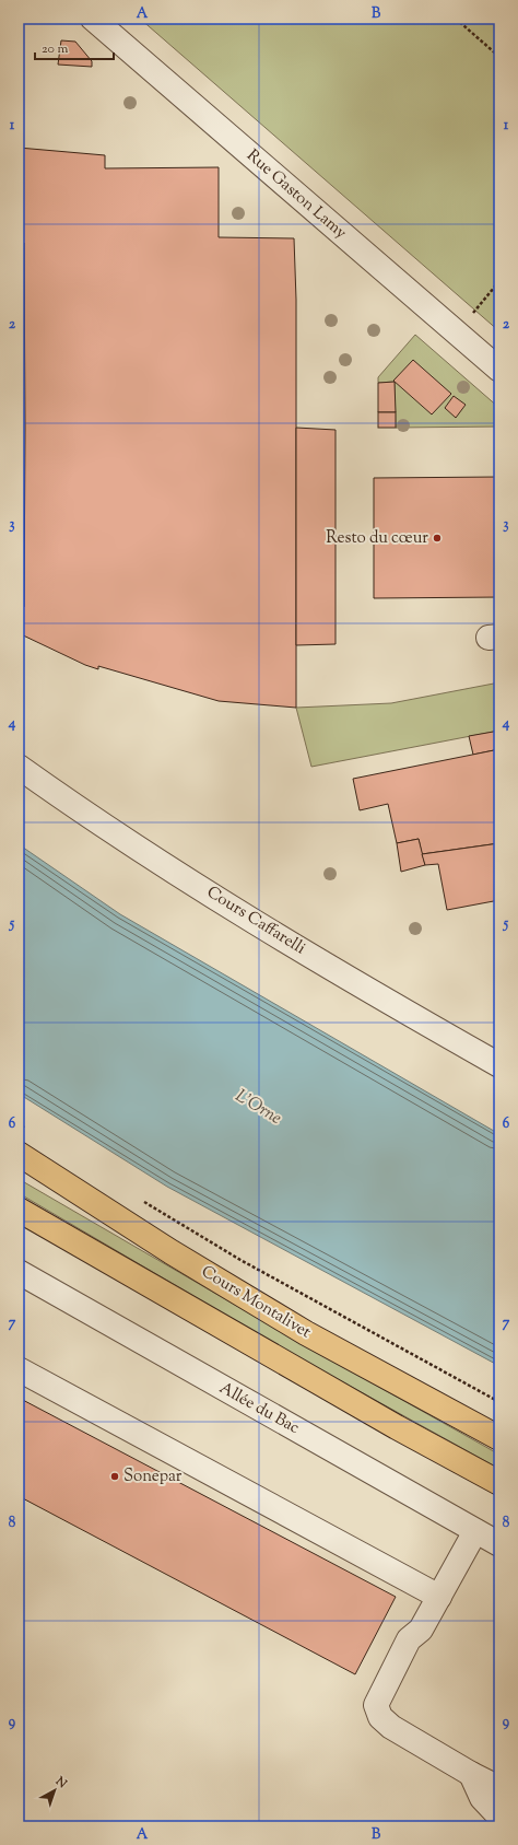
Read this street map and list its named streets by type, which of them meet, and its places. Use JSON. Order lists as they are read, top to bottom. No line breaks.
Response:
{"streets":{"main road":["Cours Montalivet"],"street":["Rue Gaston Lamy","Cours Caffarelli","Allée du Bac"]},"water":["L'Orne"],"places":["Resto du cœur","Sonepar"],"scale_bar":"20 m","north":"top right","grid":{"columns":["A","B"],"rows":["1","2","3","4","5","6","7","8","9"]}}
